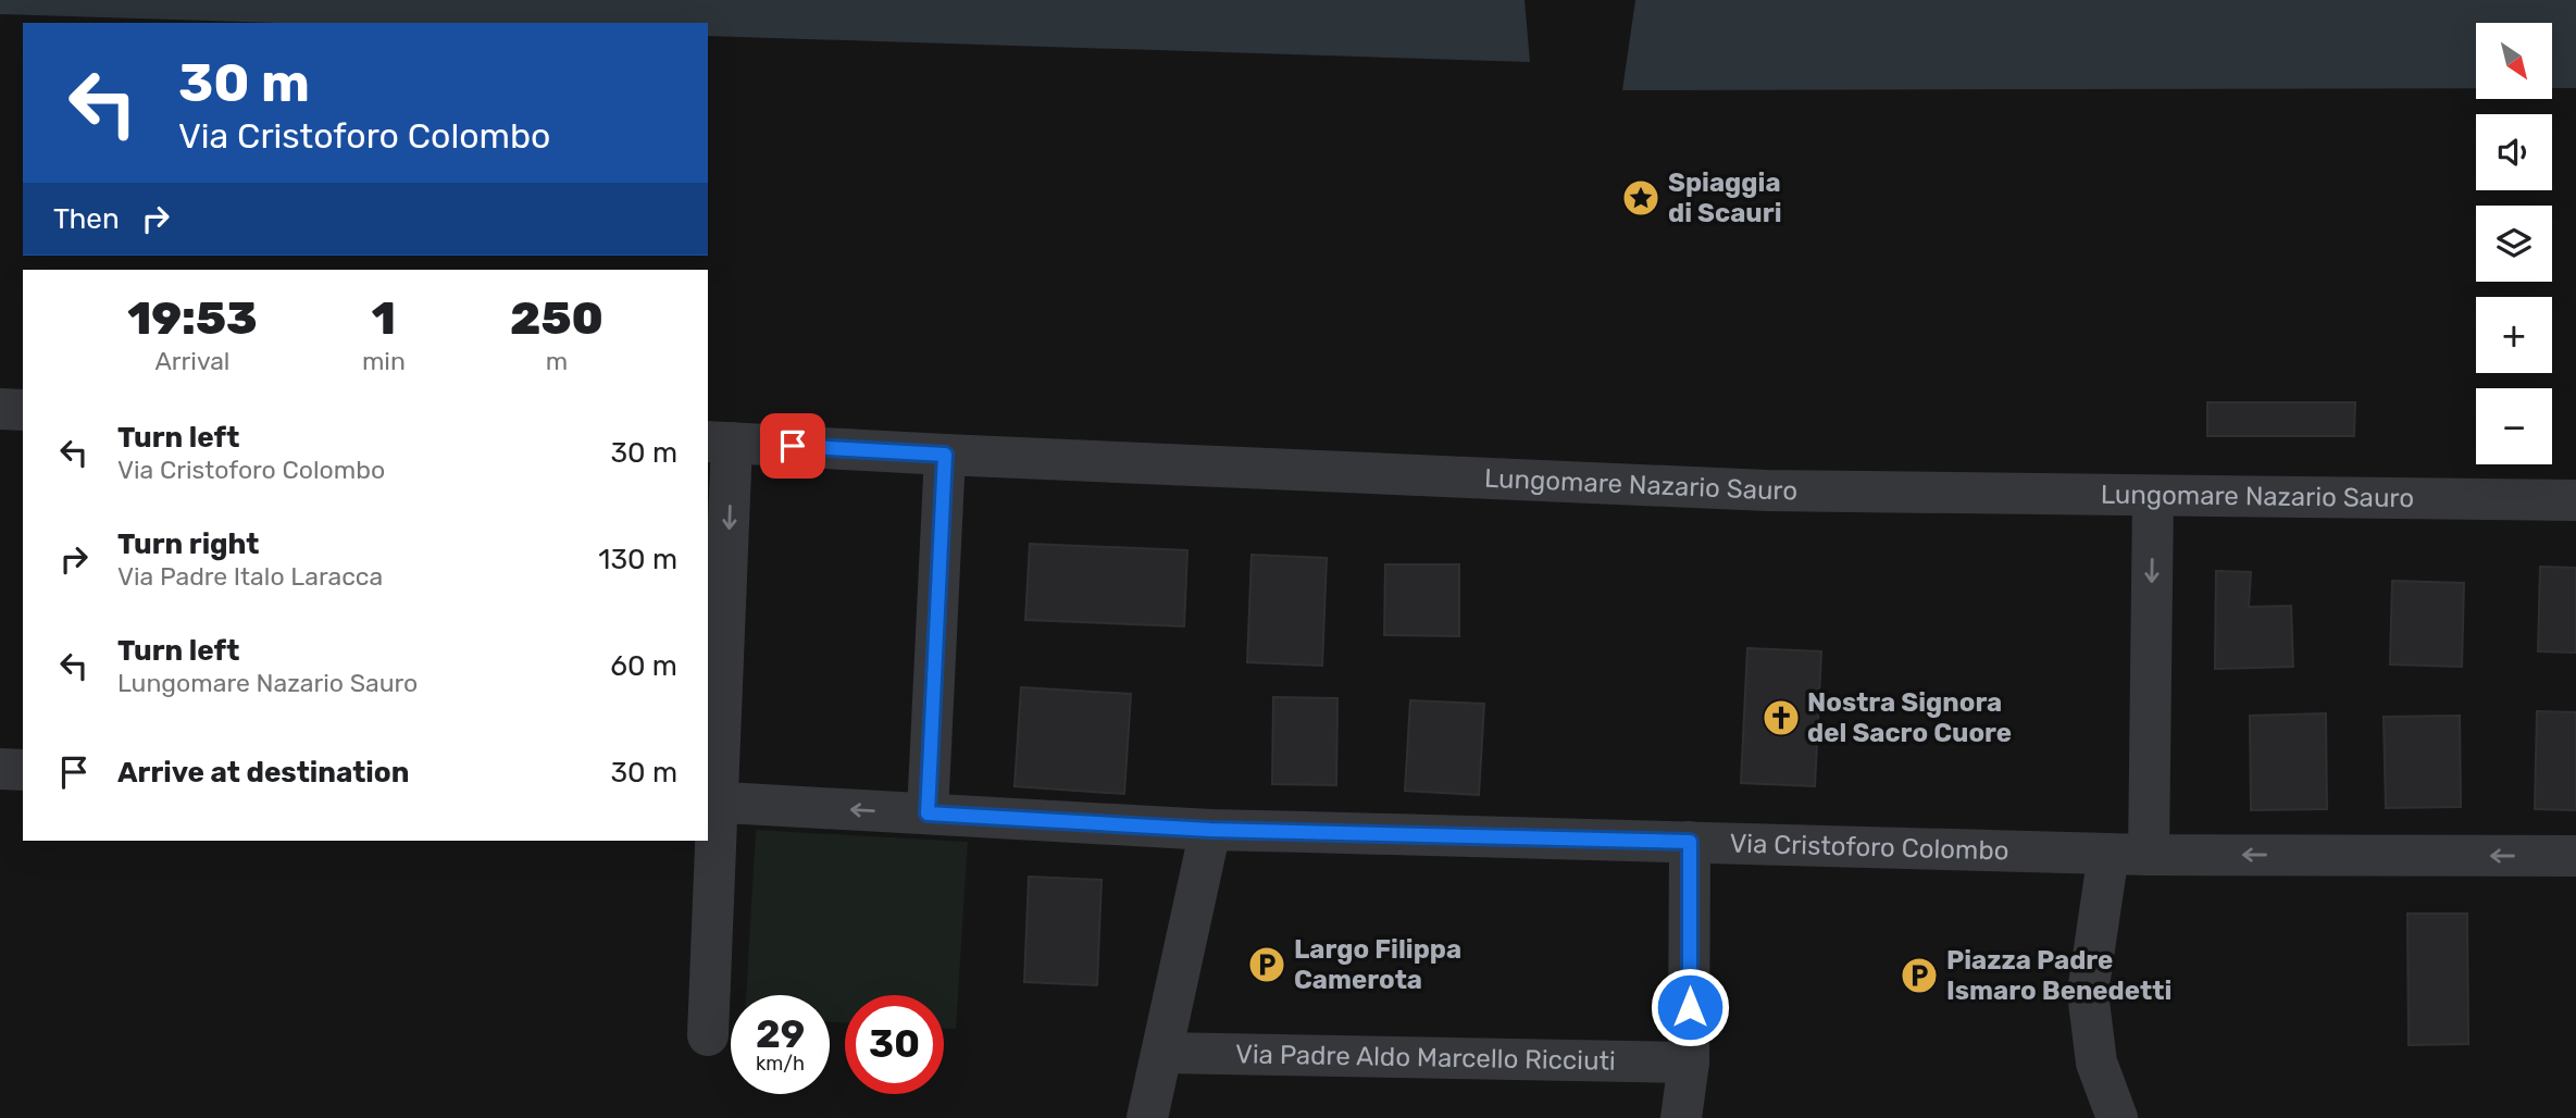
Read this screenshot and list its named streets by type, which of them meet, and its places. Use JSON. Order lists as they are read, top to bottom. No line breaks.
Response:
{"streets":{"street":["Lungomare Nazario Sauro","Via Cristoforo Colombo","Via Padre Aldo Marcello Ricciuti"]},"one_way":["Via Cristoforo Colombo"],"places":{"place":["Spiaggia di Scauri"],"church":["Nostra Signora del Sacro Cuore"],"parking":["Largo Filippa Camerota","Piazza Padre Ismaro Benedetti"]},"north":"bottom right","page":{"map_buttons":["+","−"],"turn":["30 m","Via Cristoforo Colombo"],"then":"Then","eta":["19:53","Arrival","1","min","250","m"],"list":[{"name":"Turn left","note":"Via Cristoforo Colombo","value":"30 m"},{"name":"Turn right","note":"Via Padre Italo Laracca","value":"130 m"},{"name":"Turn left","note":"Lungomare Nazario Sauro","value":"60 m"},{"name":"Arrive at destination","value":"30 m"}],"speed":"29 km/h","limit":"30"}}
